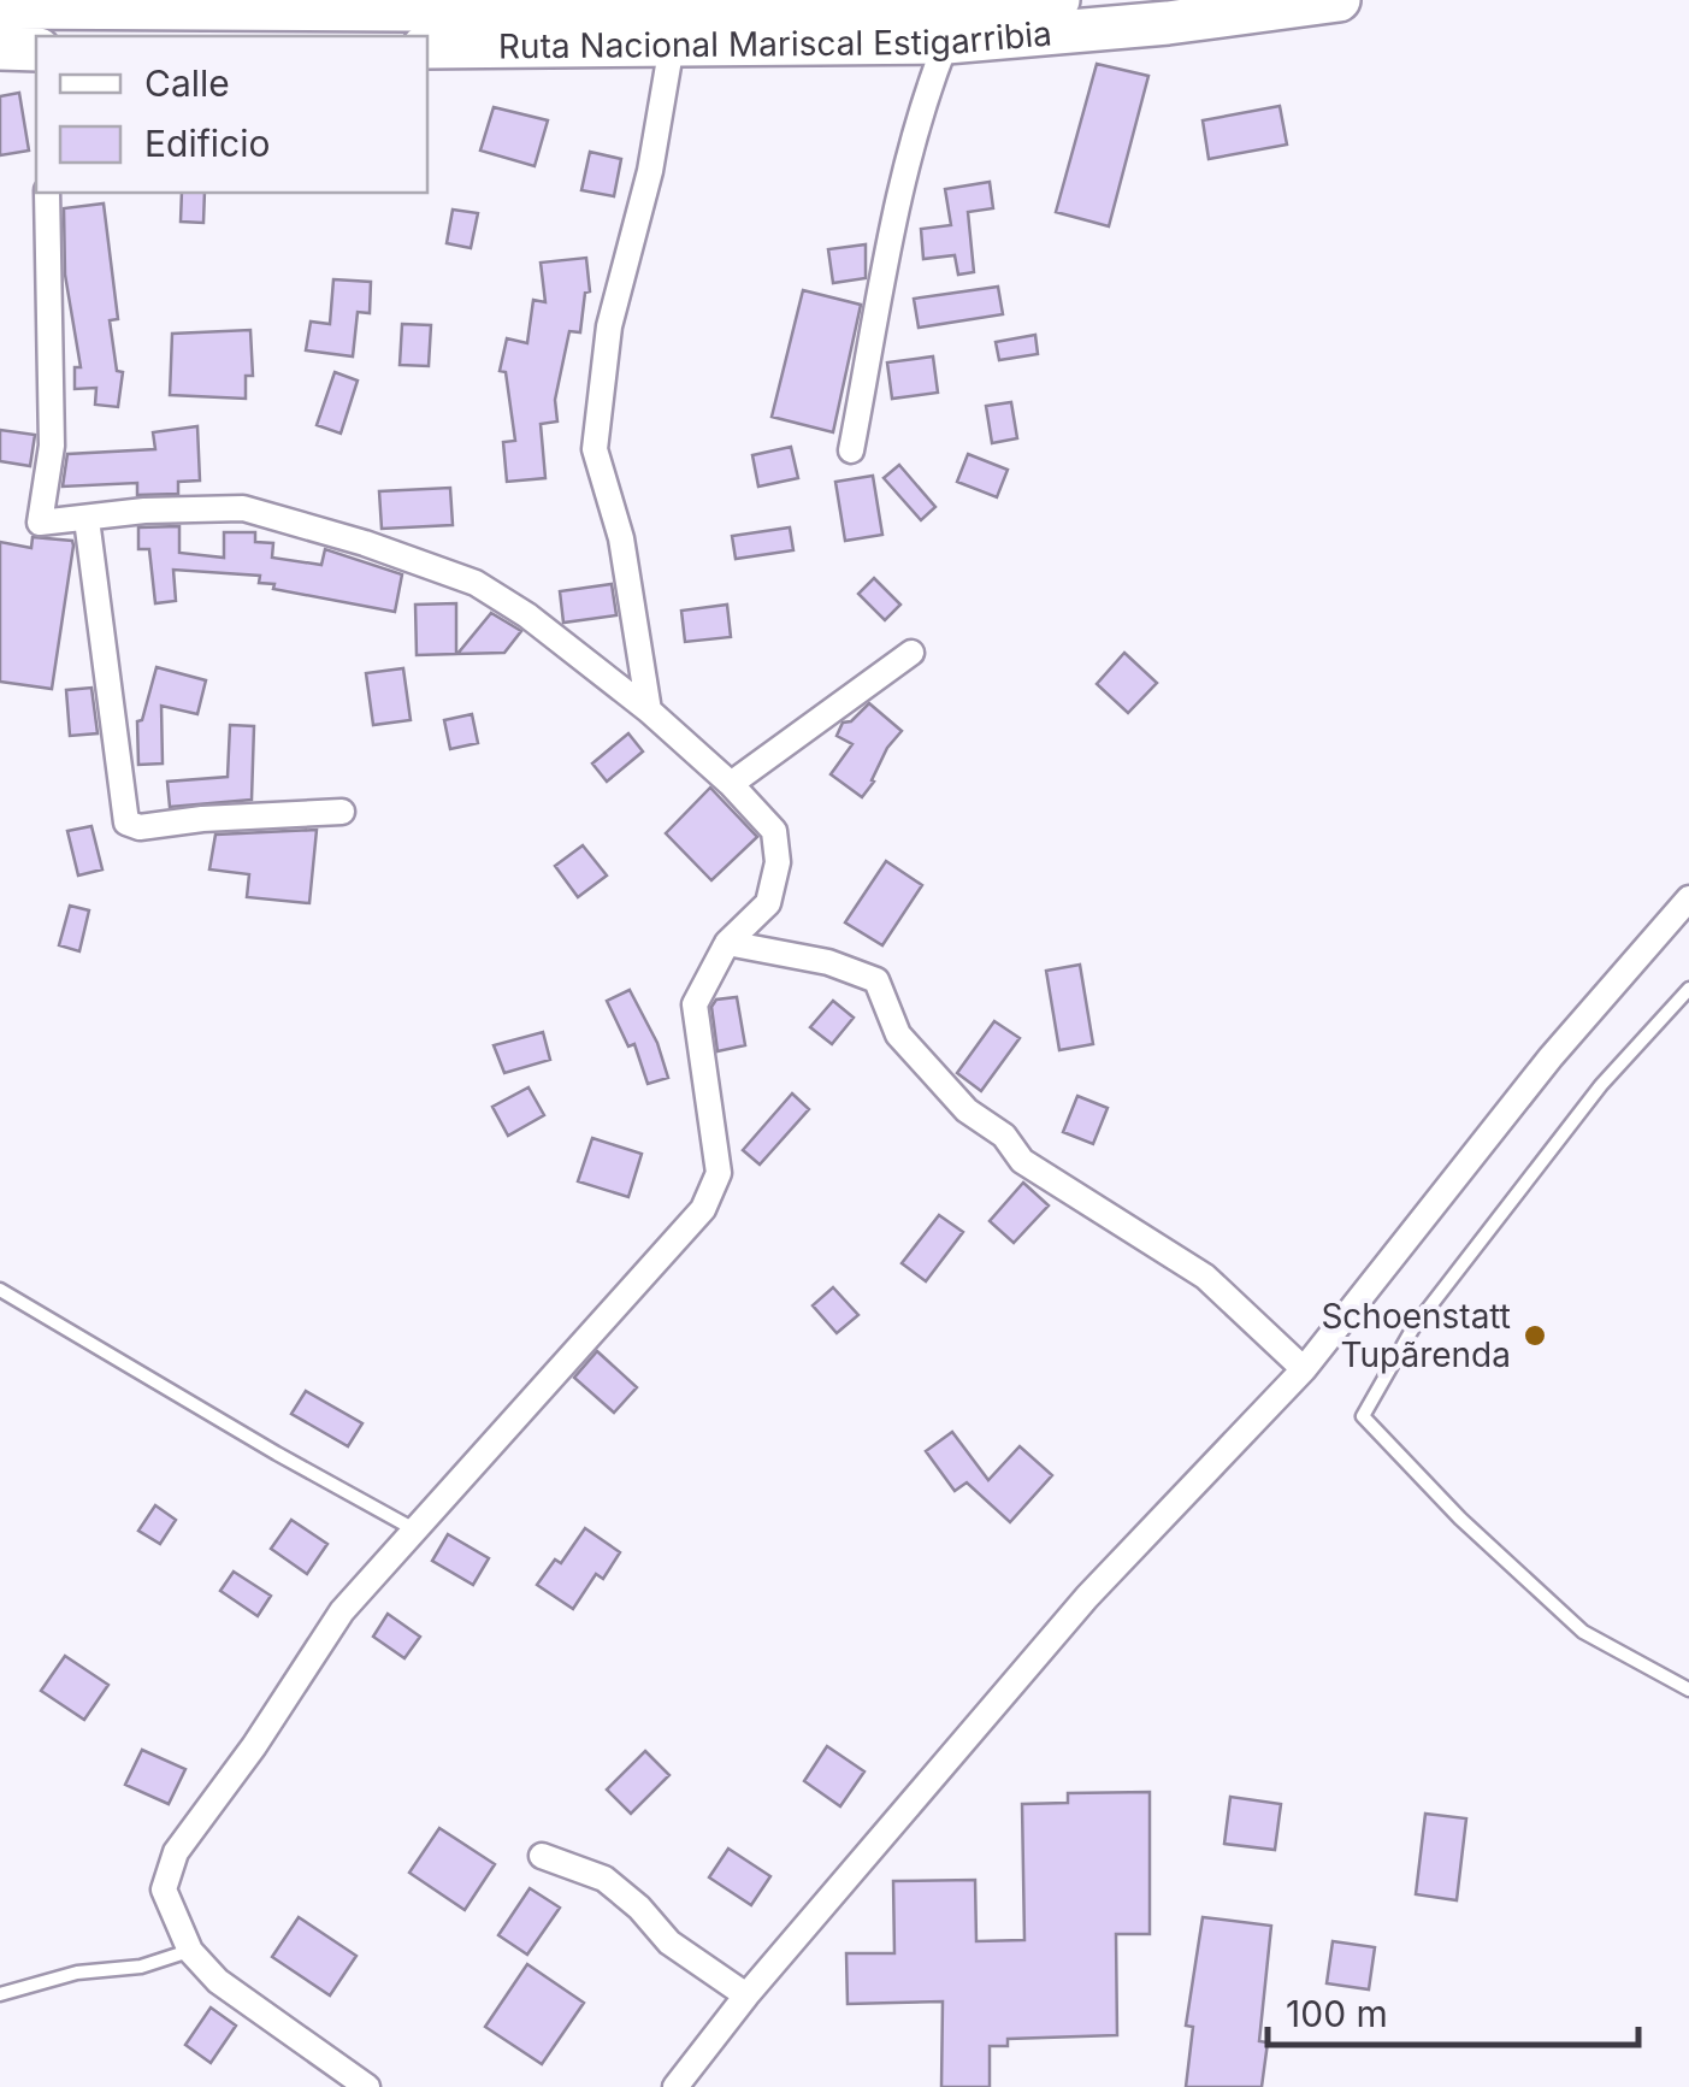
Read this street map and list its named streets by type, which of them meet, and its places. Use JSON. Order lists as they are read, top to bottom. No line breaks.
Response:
{"streets":{"highway":["Ruta Nacional Mariscal Estigarribia"]},"places":["Schoenstatt Tupãrenda"],"legend":["Calle","Edificio"],"scale_bar":"100 m"}
